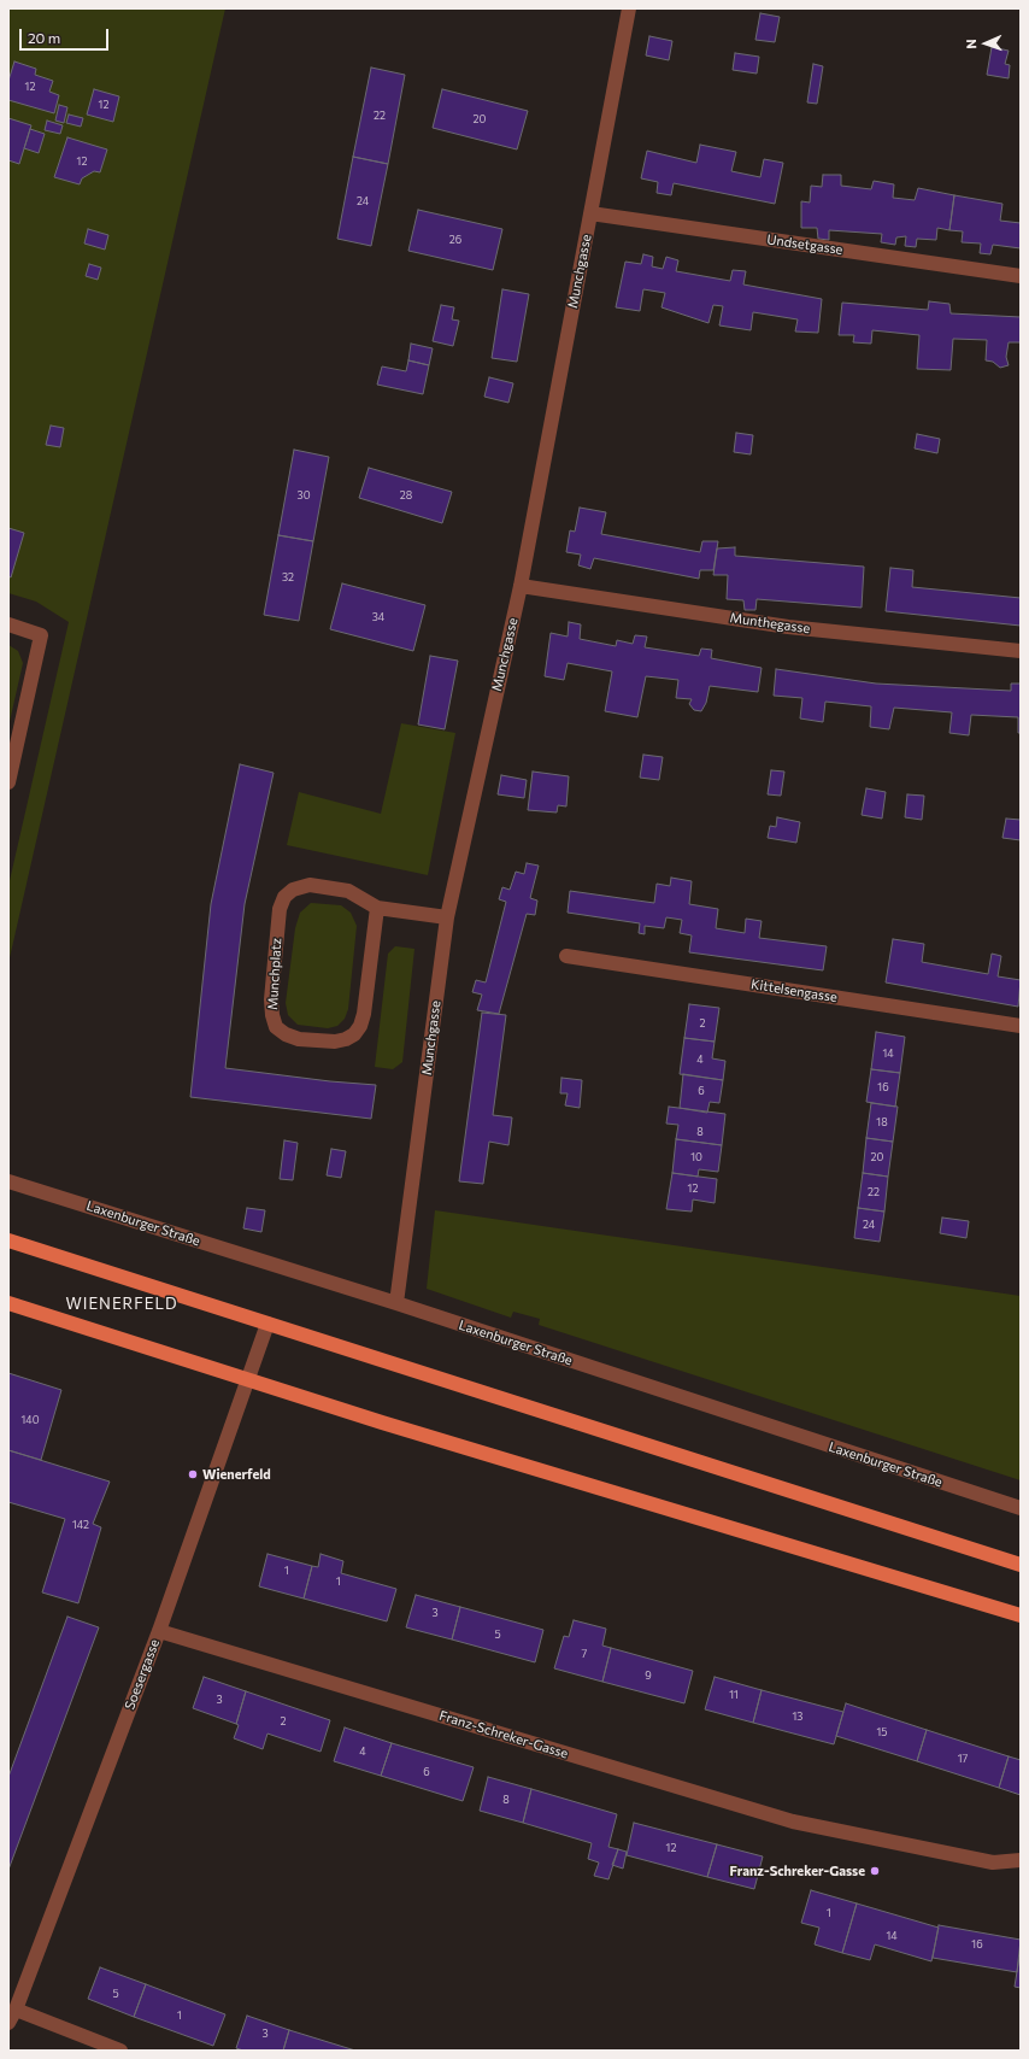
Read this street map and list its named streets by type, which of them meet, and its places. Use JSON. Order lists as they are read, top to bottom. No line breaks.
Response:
{"streets":{"street":["Undsetgasse","Munchgasse","Munthegasse","Munchplatz","Kittelsengasse","Laxenburger Straße","Soesergasse","Franz-Schreker-Gasse"]},"crossings":[["Undsetgasse","Munchgasse"],["Munchgasse","Munthegasse"],["Munchgasse","Munchplatz"],["Munchgasse","Laxenburger Straße"],["Soesergasse","Franz-Schreker-Gasse"]],"districts":["WIENERFELD"],"places":["Wienerfeld","Franz-Schreker-Gasse"],"house_numbers":["12","12","22","20","12","24","26","30","28","32","34","2","14","4","16","6","18","8","10","20","12","22","24","140","142","1","1","3","5","7","9","11","3","13","2","15","4","17","6","8","12","1","14","16","5","1","3"],"scale_bar":"20 m","north":"left"}
